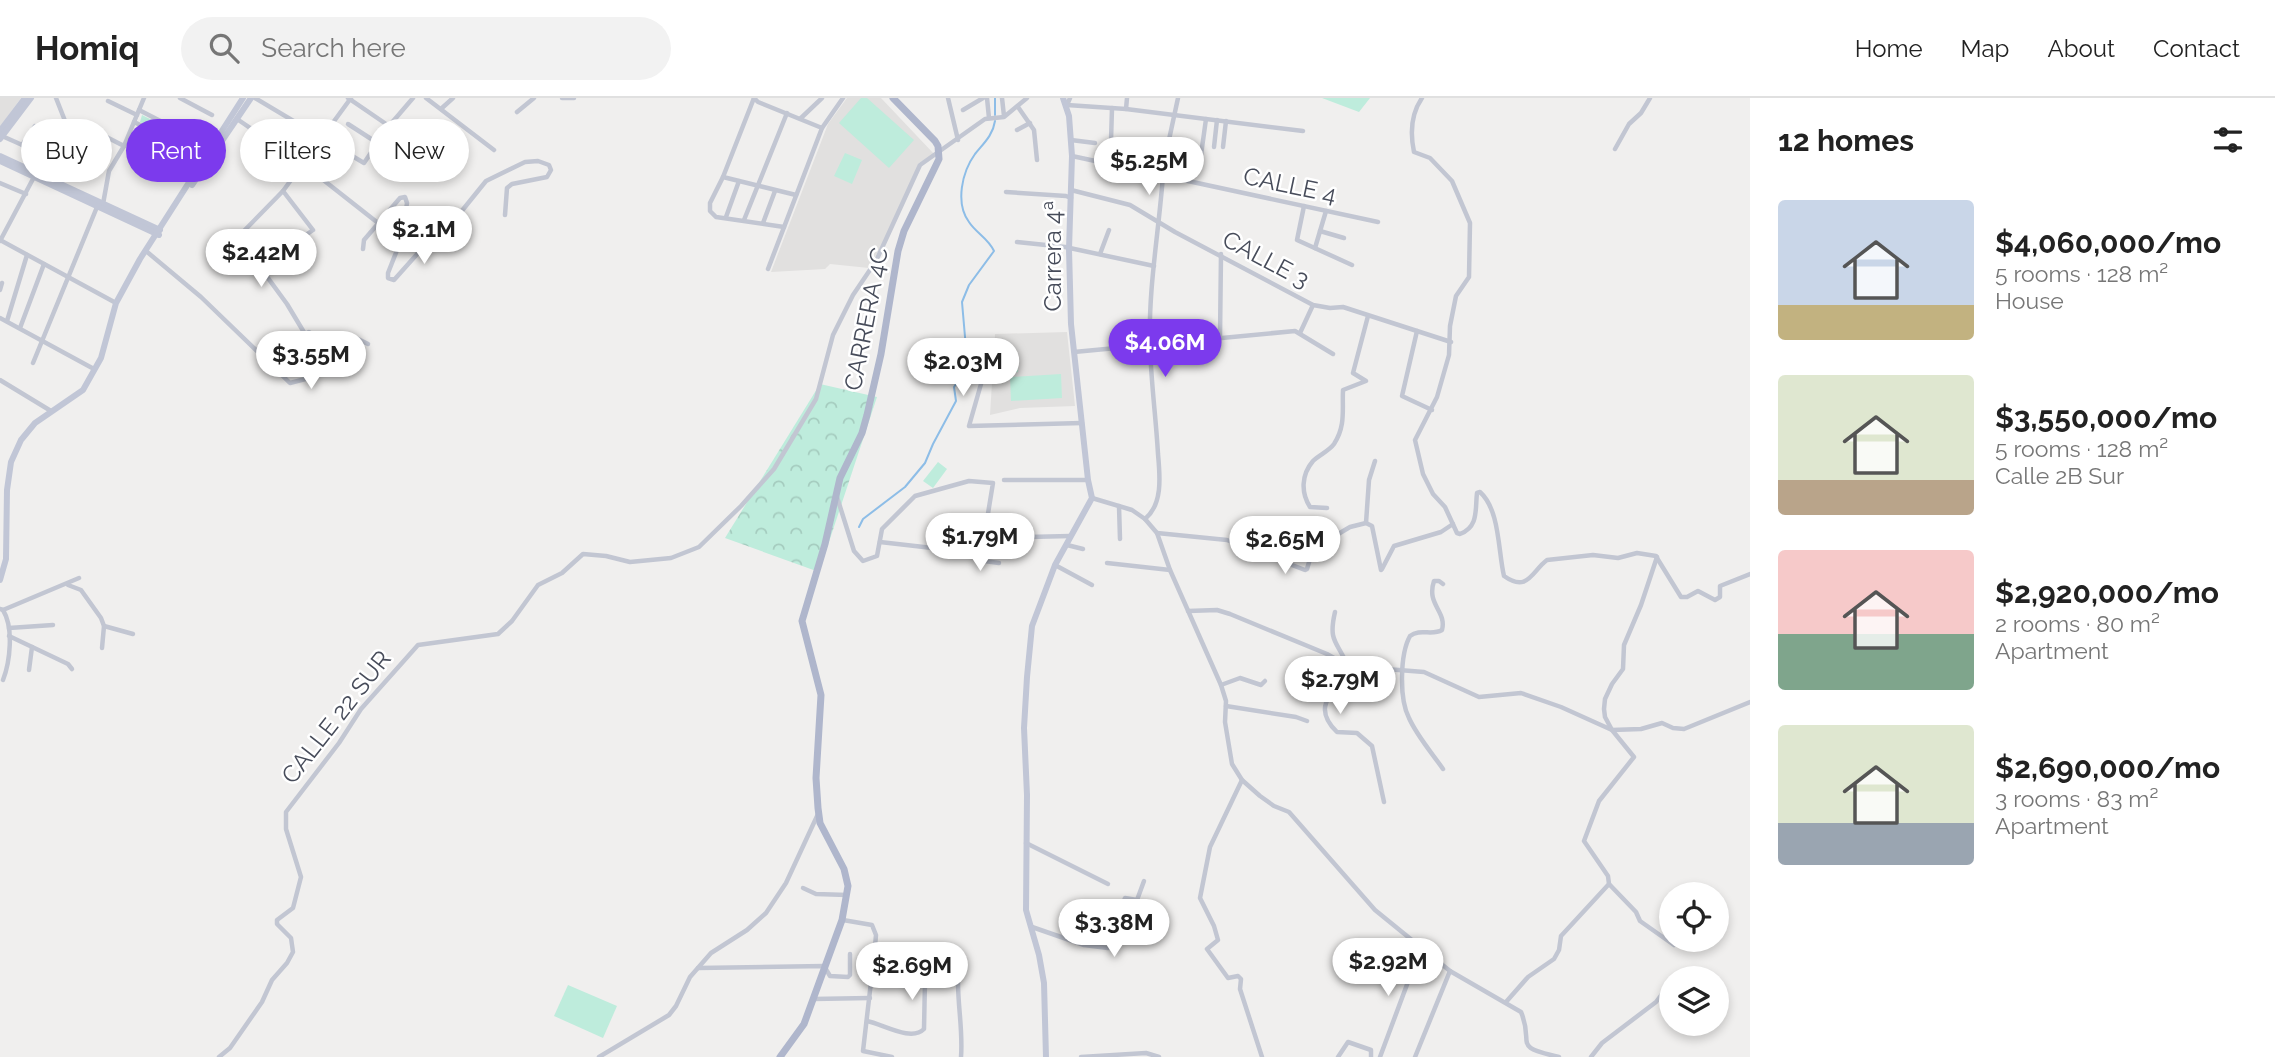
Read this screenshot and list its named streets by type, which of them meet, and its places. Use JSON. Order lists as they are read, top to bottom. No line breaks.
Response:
{"streets":{"main road":["CARRERA 4C"],"street":["CALLE 4","Carrera 4ª","CALLE 3","CALLE 22 SUR"]},"crossings":[["CALLE 4","Carrera 4ª"],["Carrera 4ª","CALLE 3"],["CARRERA 4C","CALLE 22 SUR"]],"page":{"header":"Homiq","search":"Search here","nav":["Home","Map","About","Contact"],"heading":"12 homes","chip":["Buy","Rent","Filters","New"],"price":["$5.25M","$2.1M","$2.42M","$4.06M","$3.55M","$2.03M","$1.79M","$2.65M","$2.79M","$3.38M","$2.92M","$2.69M"],"list":[{"name":"$4,060,000/mo","note":"5 rooms · 128 m² · House"},{"name":"$3,550,000/mo","note":"5 rooms · 128 m² · Calle 2B Sur"},{"name":"$2,920,000/mo","note":"2 rooms · 80 m² · Apartment"},{"name":"$2,690,000/mo","note":"3 rooms · 83 m² · Apartment"}]}}
